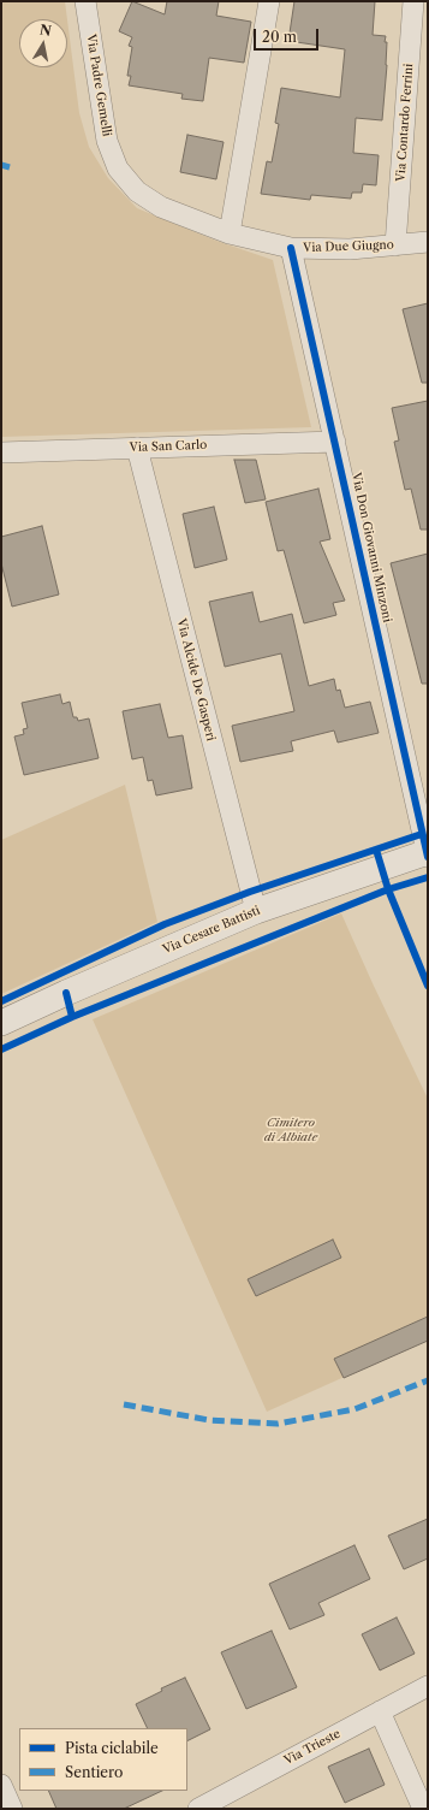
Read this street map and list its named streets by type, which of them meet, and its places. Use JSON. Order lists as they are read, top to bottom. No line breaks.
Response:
{"streets":{"street":["Via Padre Gemelli","Via Contardo Ferrini","Via Due Giugno","Via San Carlo","Via Don Giovanni Minzoni","Via Alcide De Gasperi","Via Cesare Battisti","Via Trieste"]},"crossings":[["Via Padre Gemelli","Via Due Giugno"],["Via Contardo Ferrini","Via Due Giugno"],["Via Due Giugno","Via Don Giovanni Minzoni"],["Via San Carlo","Via Don Giovanni Minzoni"],["Via San Carlo","Via Alcide De Gasperi"],["Via Don Giovanni Minzoni","Via Cesare Battisti"],["Via Alcide De Gasperi","Via Cesare Battisti"]],"parks":["Cimitero di Albiate"],"legend":["Pista ciclabile","Sentiero"],"scale_bar":"20 m","north":"top"}
